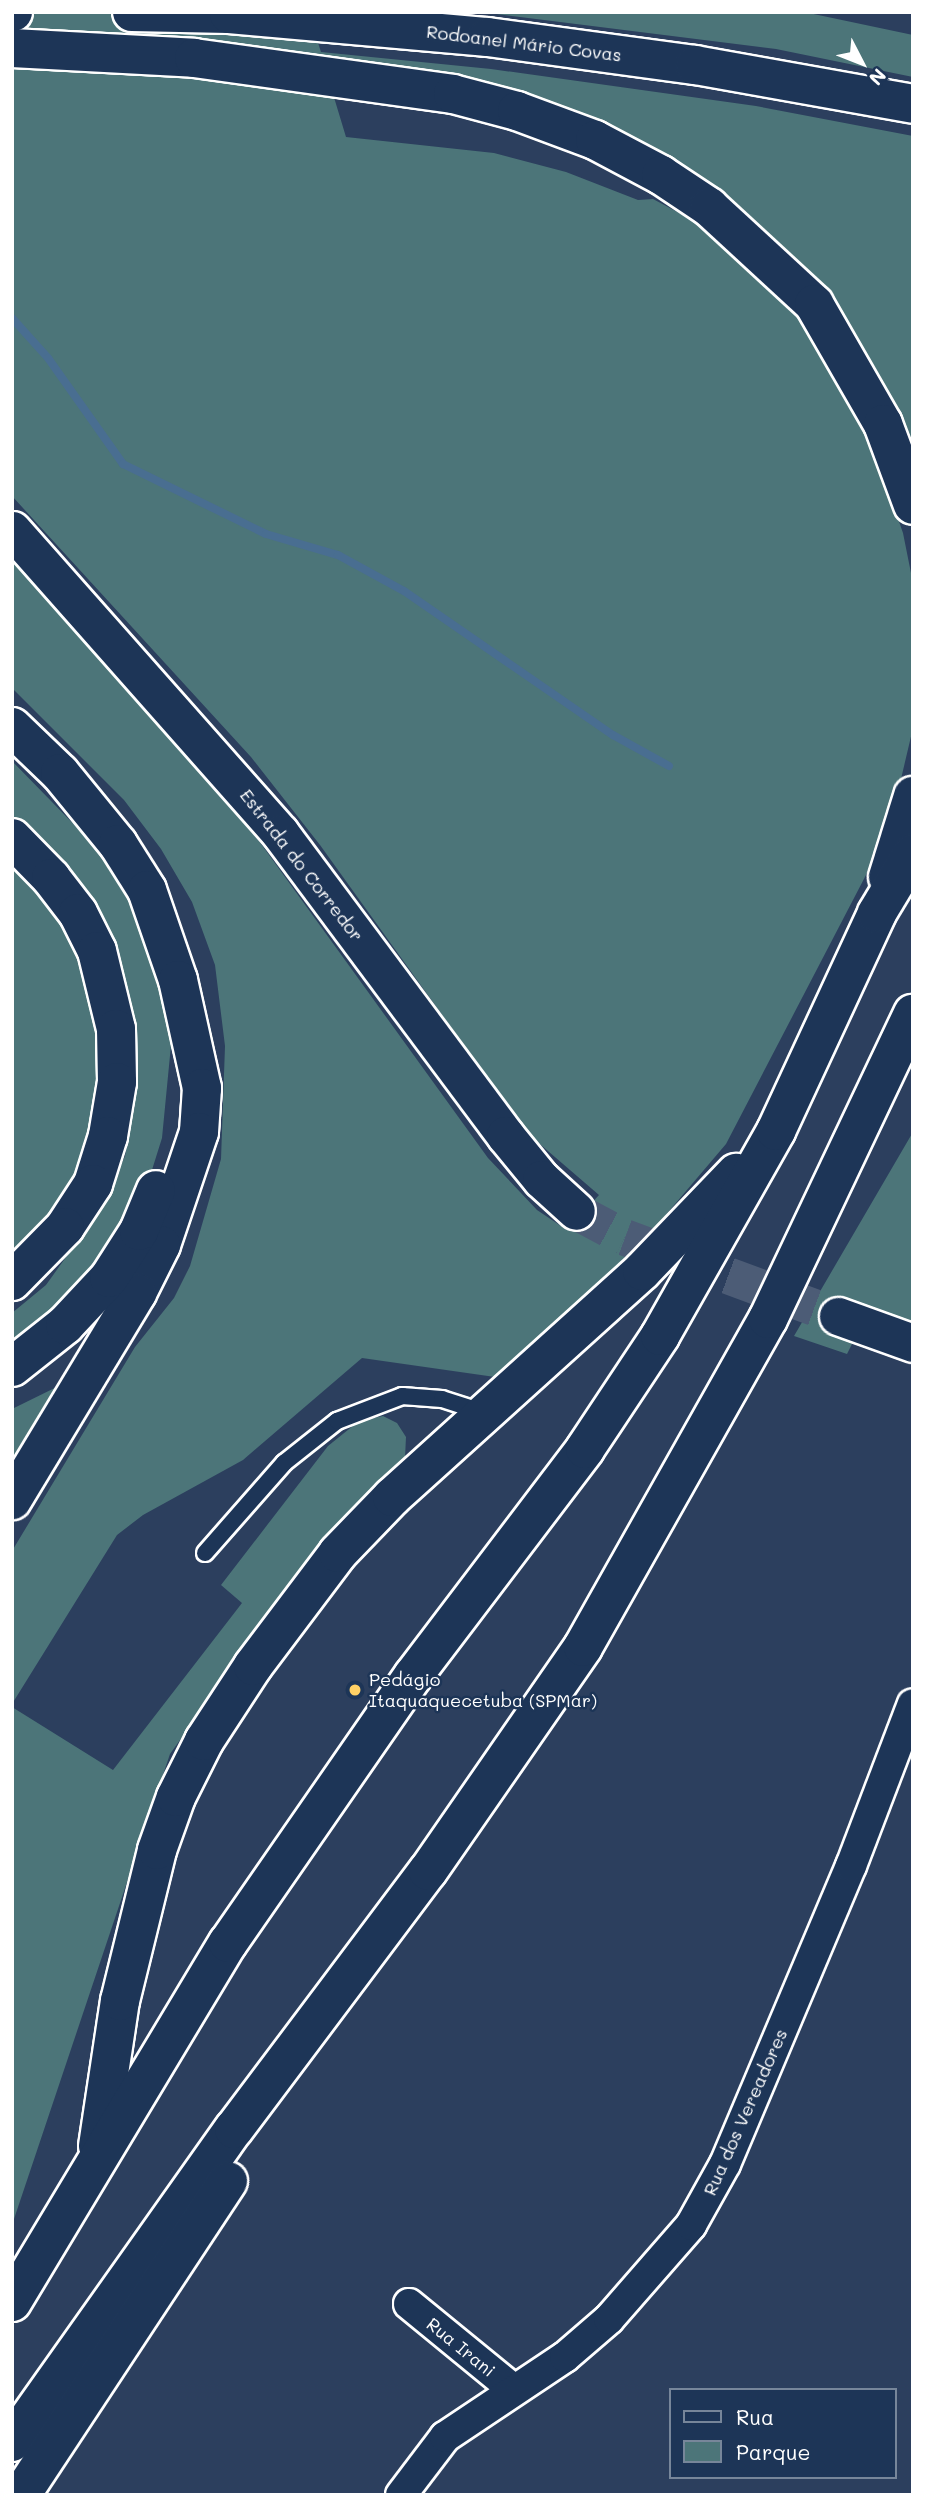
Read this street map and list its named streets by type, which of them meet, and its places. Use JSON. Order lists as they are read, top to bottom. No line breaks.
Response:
{"streets":{"highway":["Rodoanel Mário Covas"],"street":["Estrada do Corredor","Rua dos Vereadores","Rua Irani"]},"crossings":[["Rua dos Vereadores","Rua Irani"]],"places":["Pedágio Itaquaquecetuba (SPMar)"],"legend":["Rua","Parque"],"north":"bottom right"}
